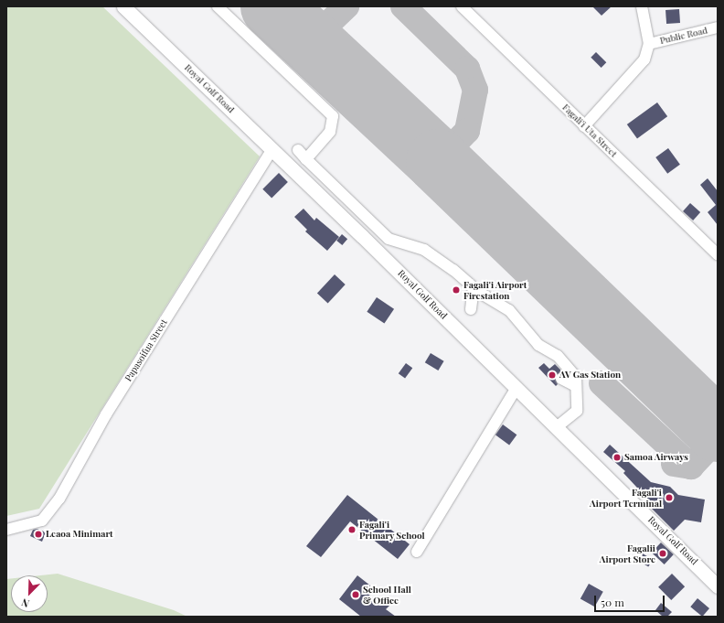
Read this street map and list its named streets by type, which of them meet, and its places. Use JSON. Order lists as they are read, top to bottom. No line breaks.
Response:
{"streets":{"main road":["Royal Golf Road"],"street":["Public Road","Fagali'i Uta Street","Papasoifua Street"]},"crossings":[["Royal Golf Road","Papasoifua Street"]],"places":["Fagali'i Airport Firestation","AV Gas Station","Samoa Airways","Fagali'i Airport Terminal","Fagali'i Primary School","Leaoa Minimart","Fagalii Airport Store","School Hall & Office"],"scale_bar":"50 m","north":"bottom left"}
